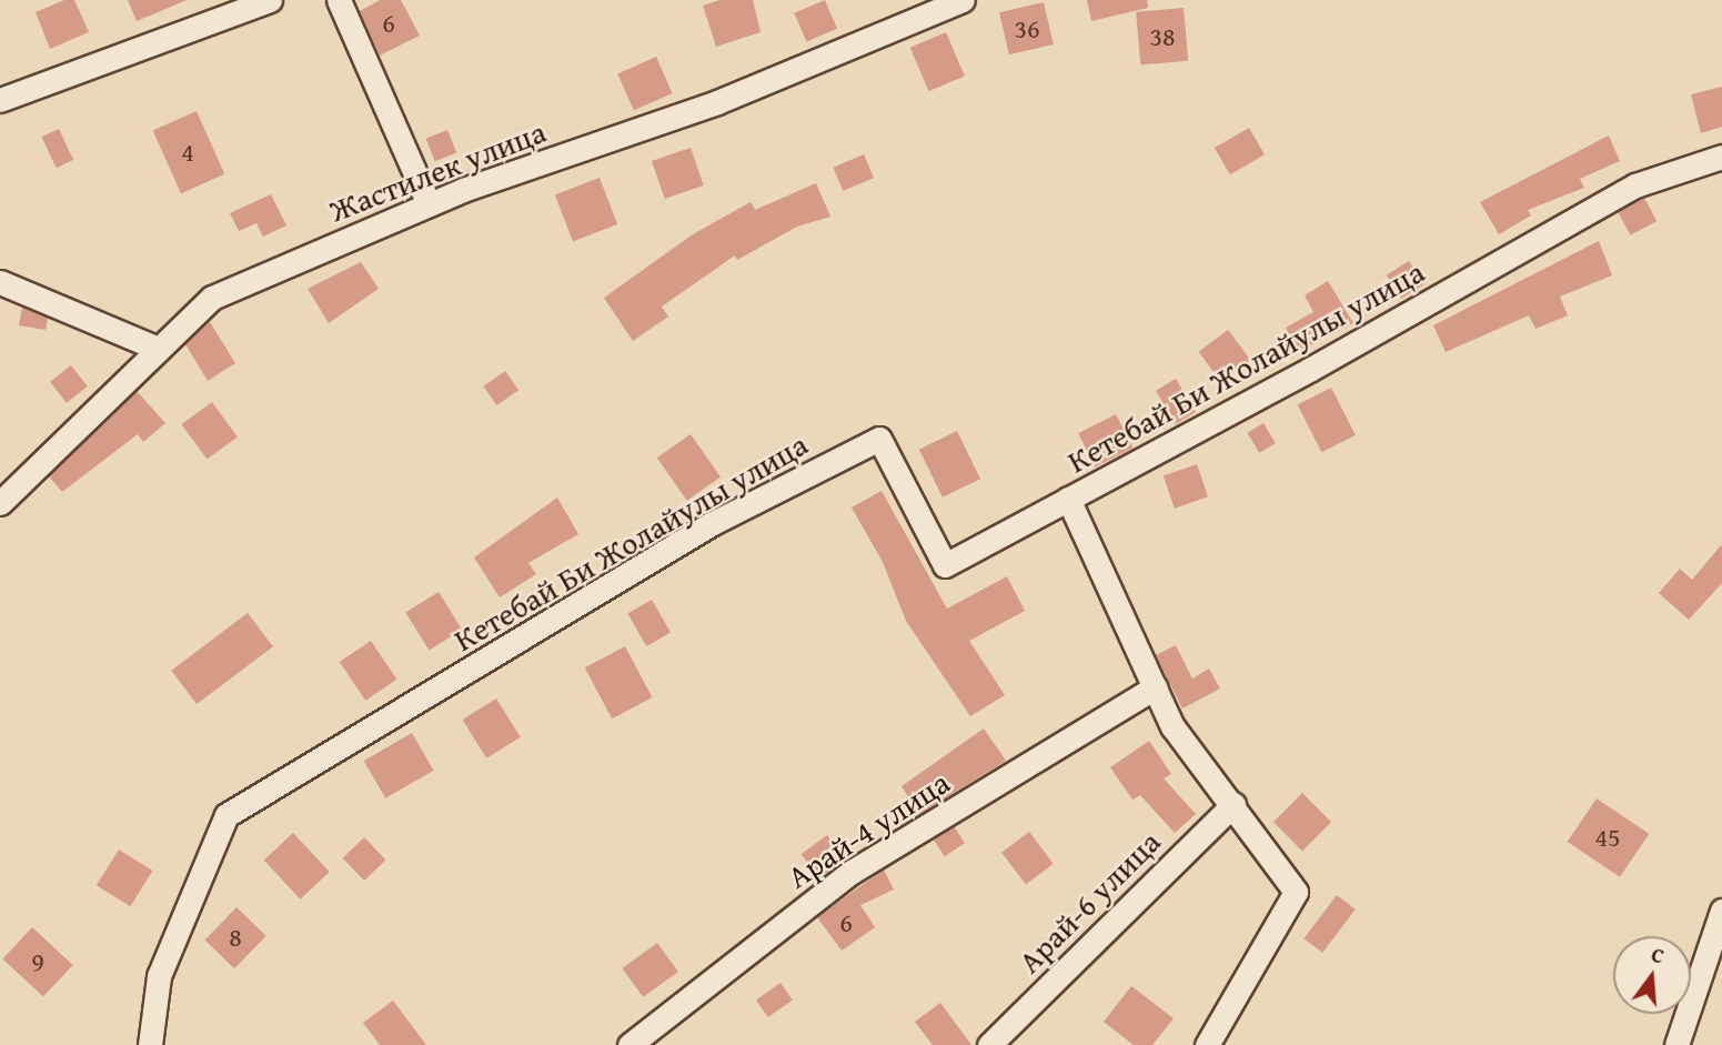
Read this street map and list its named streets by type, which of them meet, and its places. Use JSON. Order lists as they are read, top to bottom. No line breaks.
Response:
{"streets":{"street":["Жастилек улица","Кетебай Би Жолайулы улица","Арай-4 улица","Арай-6 улица"]},"house_numbers":["6","36","38","4","45","6","8","9"],"north":"top"}
